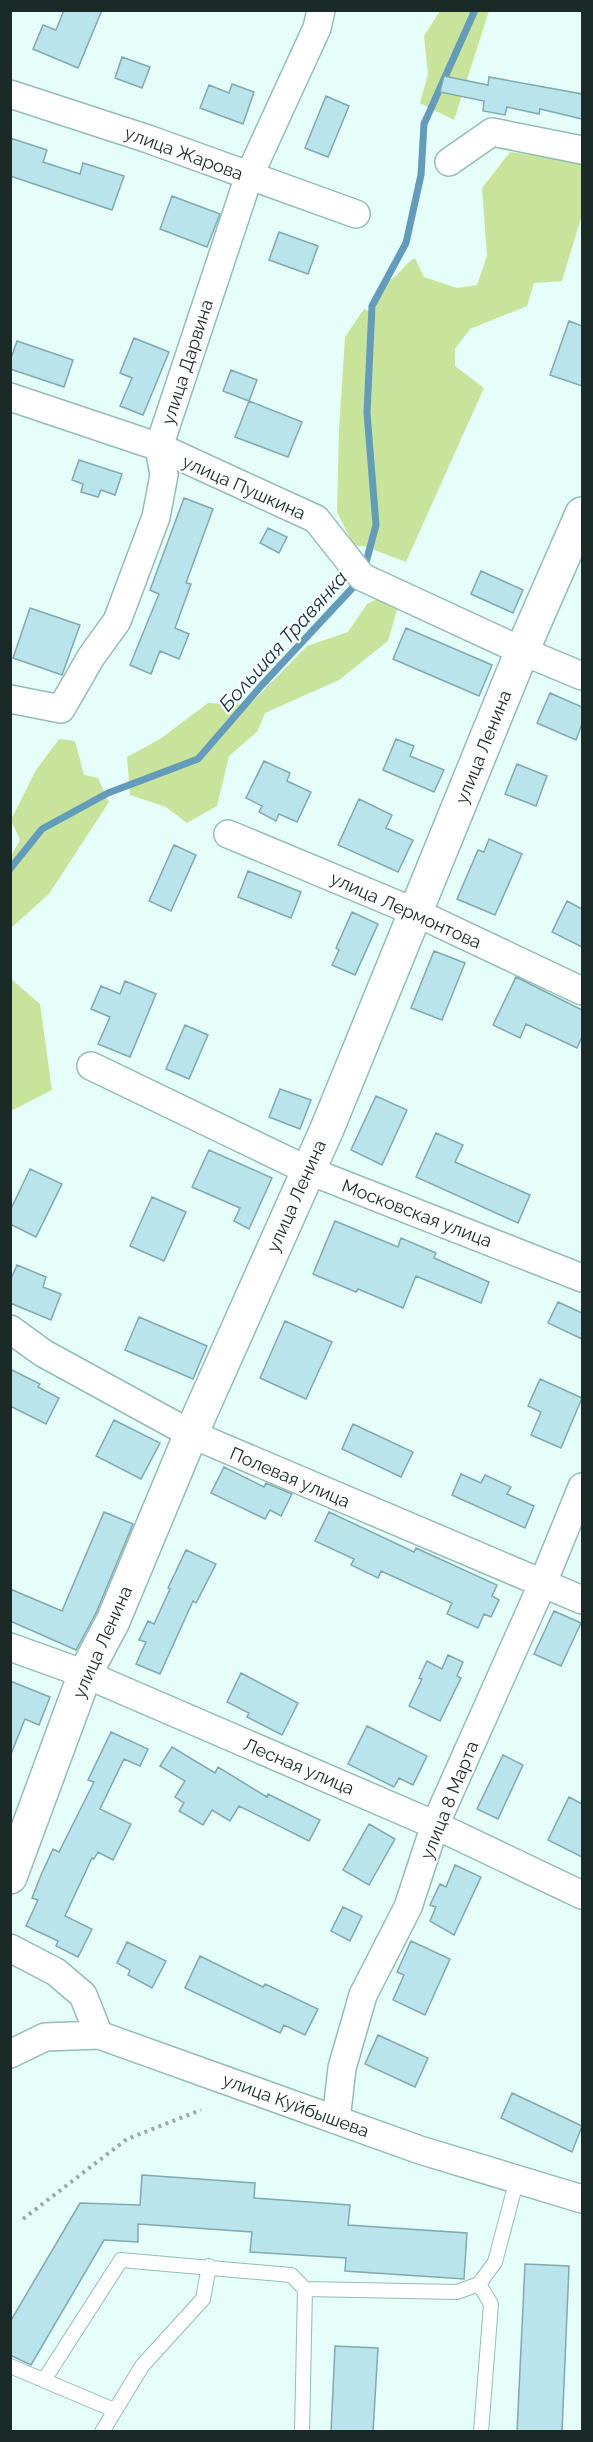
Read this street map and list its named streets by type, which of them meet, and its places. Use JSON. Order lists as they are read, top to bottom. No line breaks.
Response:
{"streets":{"street":["улица Жарова","улица Дарвина","улица Пушкина","улица Ленина","улица Лермонтова","Московская улица","Полевая улица","Лесная улица","улица 8 Марта","улица Куйбышева"]},"crossings":[["улица Жарова","улица Дарвина"],["улица Дарвина","улица Пушкина"],["улица Пушкина","улица Ленина"],["улица Ленина","улица Лермонтова"],["улица Ленина","Московская улица"],["улица Ленина","Полевая улица"],["улица Ленина","Лесная улица"],["Полевая улица","улица 8 Марта"],["Лесная улица","улица 8 Марта"],["улица 8 Марта","улица Куйбышева"]],"water":["Большая Травянка"]}
